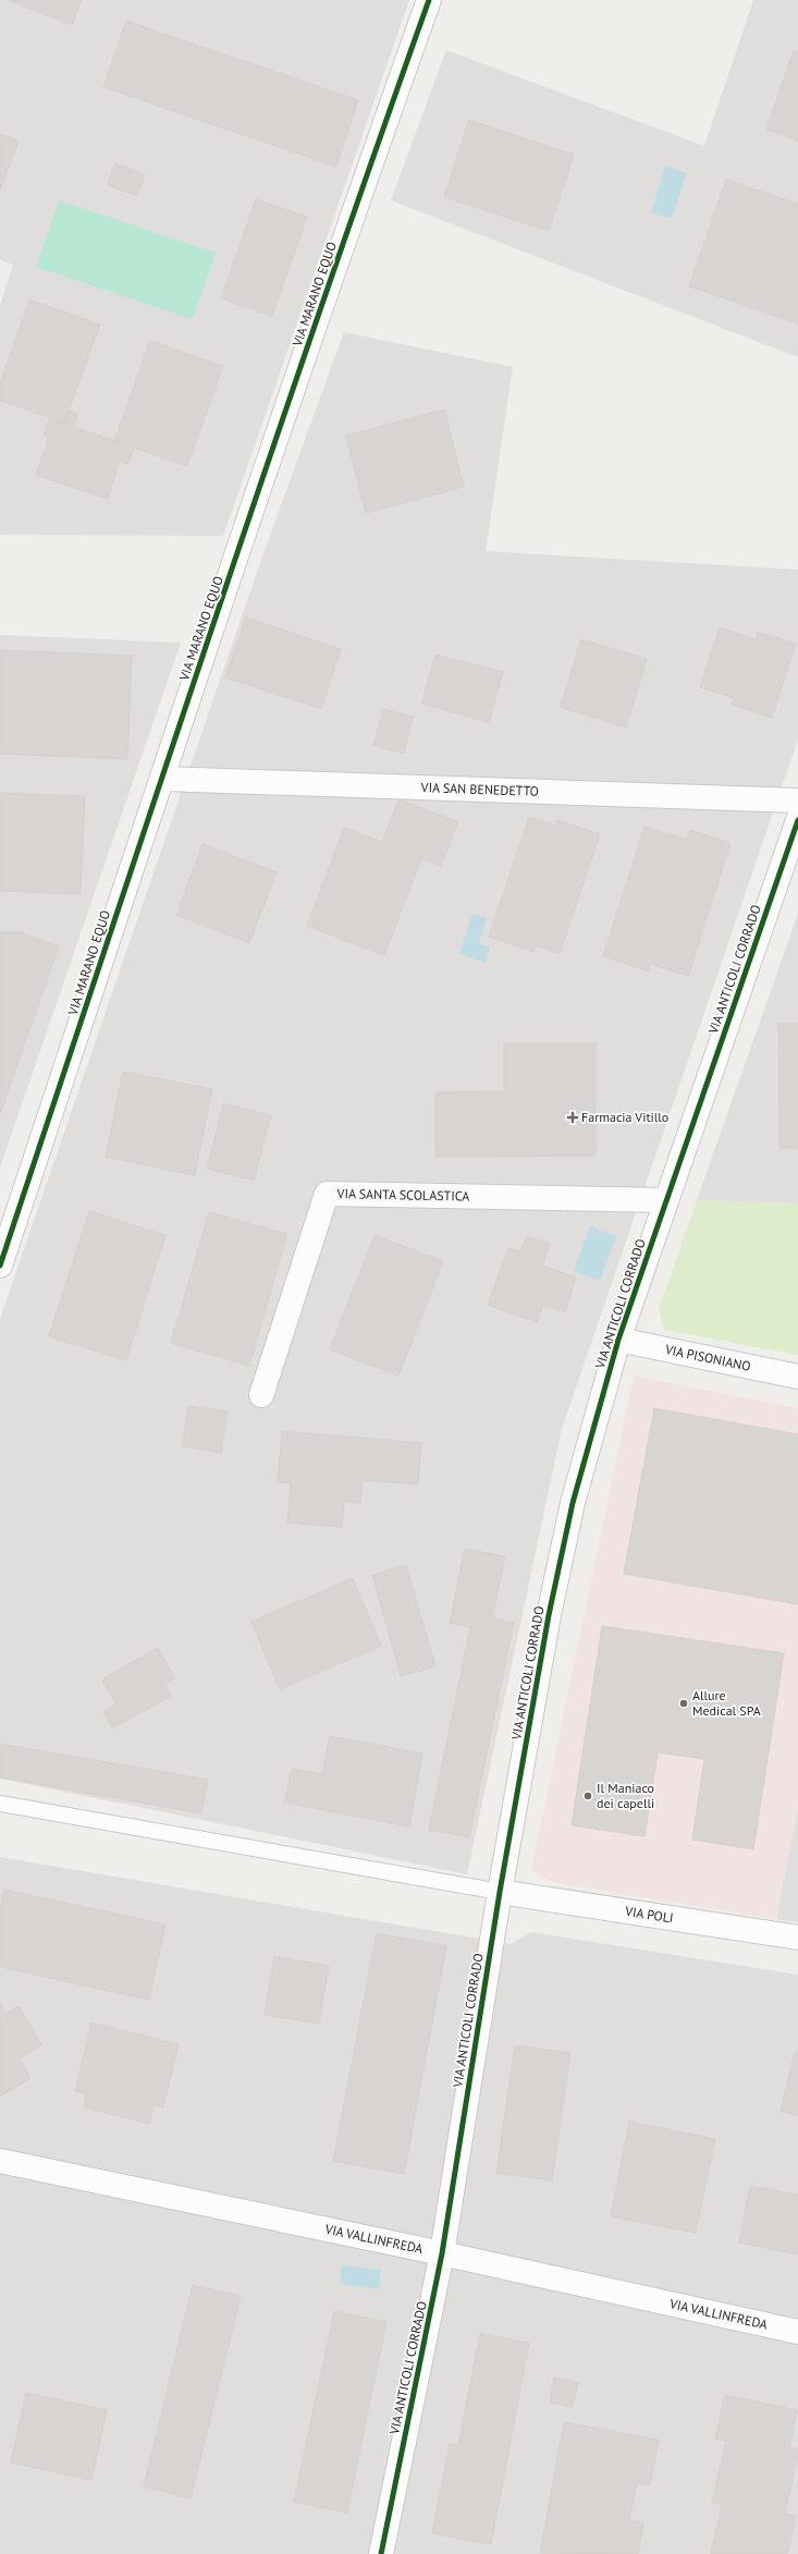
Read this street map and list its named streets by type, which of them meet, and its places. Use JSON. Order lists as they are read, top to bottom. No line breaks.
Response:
{"streets":{"street":["VIA MARANO EQUO","VIA SAN BENEDETTO","VIA ANTICOLI CORRADO","VIA SANTA SCOLASTICA","VIA PISONIANO","VIA POLI","VIA VALLINFREDA"]},"crossings":[["VIA MARANO EQUO","VIA SAN BENEDETTO"],["VIA ANTICOLI CORRADO","VIA SANTA SCOLASTICA"],["VIA ANTICOLI CORRADO","VIA PISONIANO"],["VIA ANTICOLI CORRADO","VIA POLI"],["VIA ANTICOLI CORRADO","VIA VALLINFREDA"]],"places":{"health":["Farmacia Vitillo"],"other":["Allure Medical SPA","Il Maniaco dei capelli"]}}
